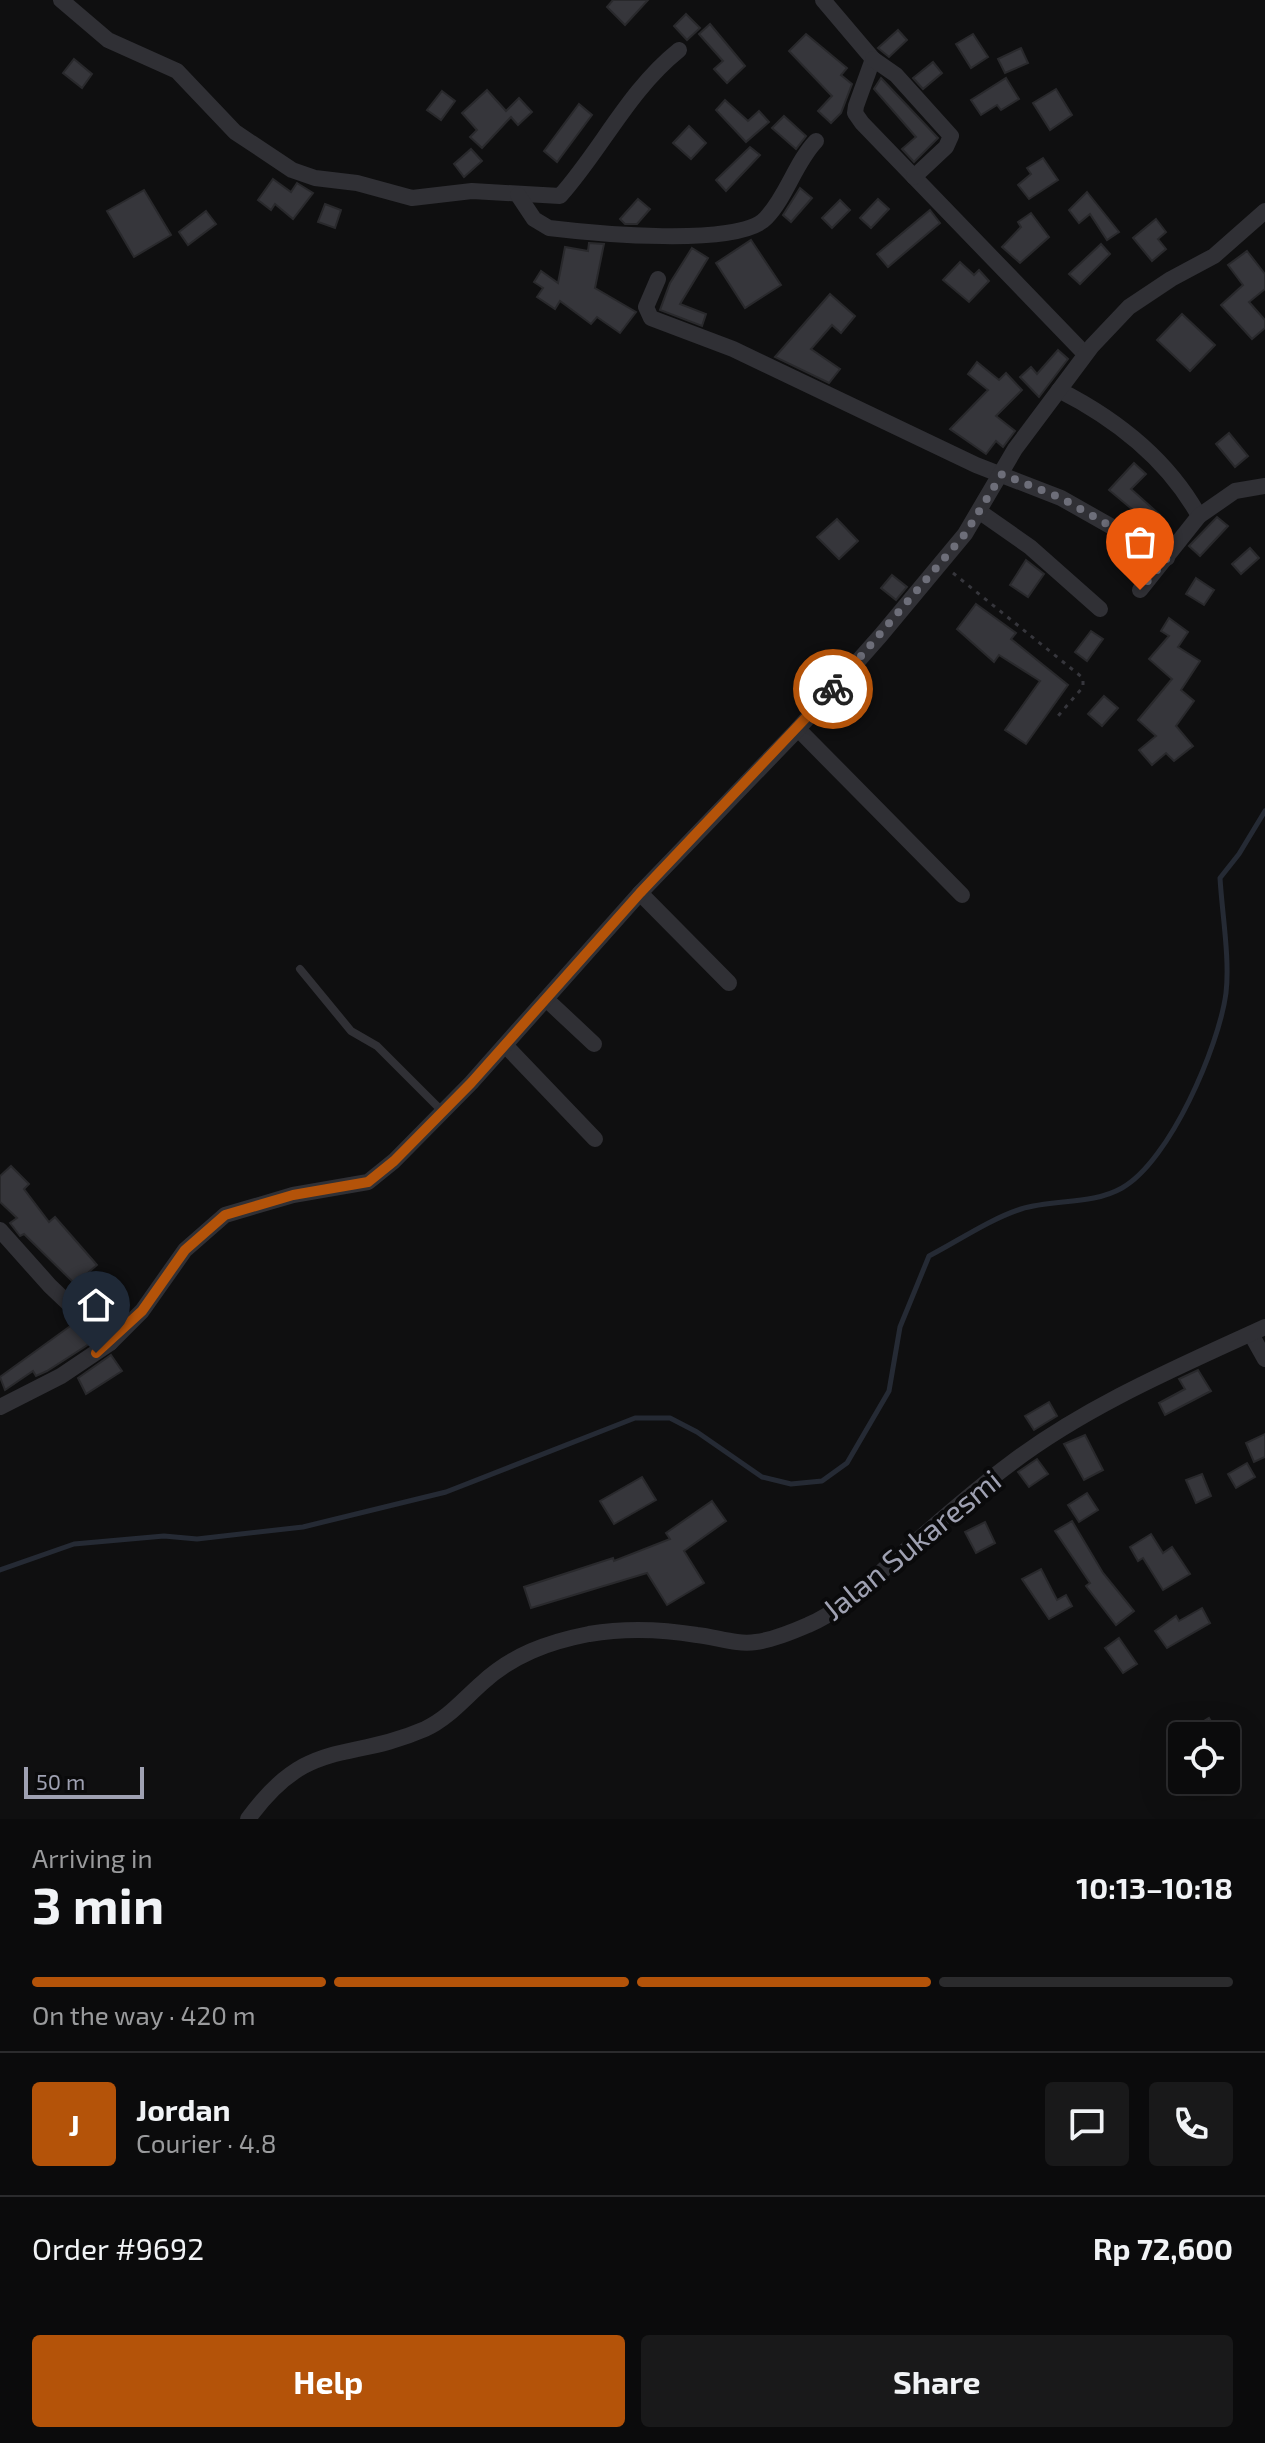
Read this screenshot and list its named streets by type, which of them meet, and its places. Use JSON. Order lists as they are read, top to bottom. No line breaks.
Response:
{"streets":{"street":["Jalan Sukaresmi"]},"scale_bar":"50 m","page":{"scale":"50 m","heading":["3 min","Arriving in","10:13–10:18"],"panel":["Jordan","Courier · 4.8","Order #9692","Rp 72,600"],"bar":"On the way · 420 m","round":"J","buttons":["Help","Share"]}}
